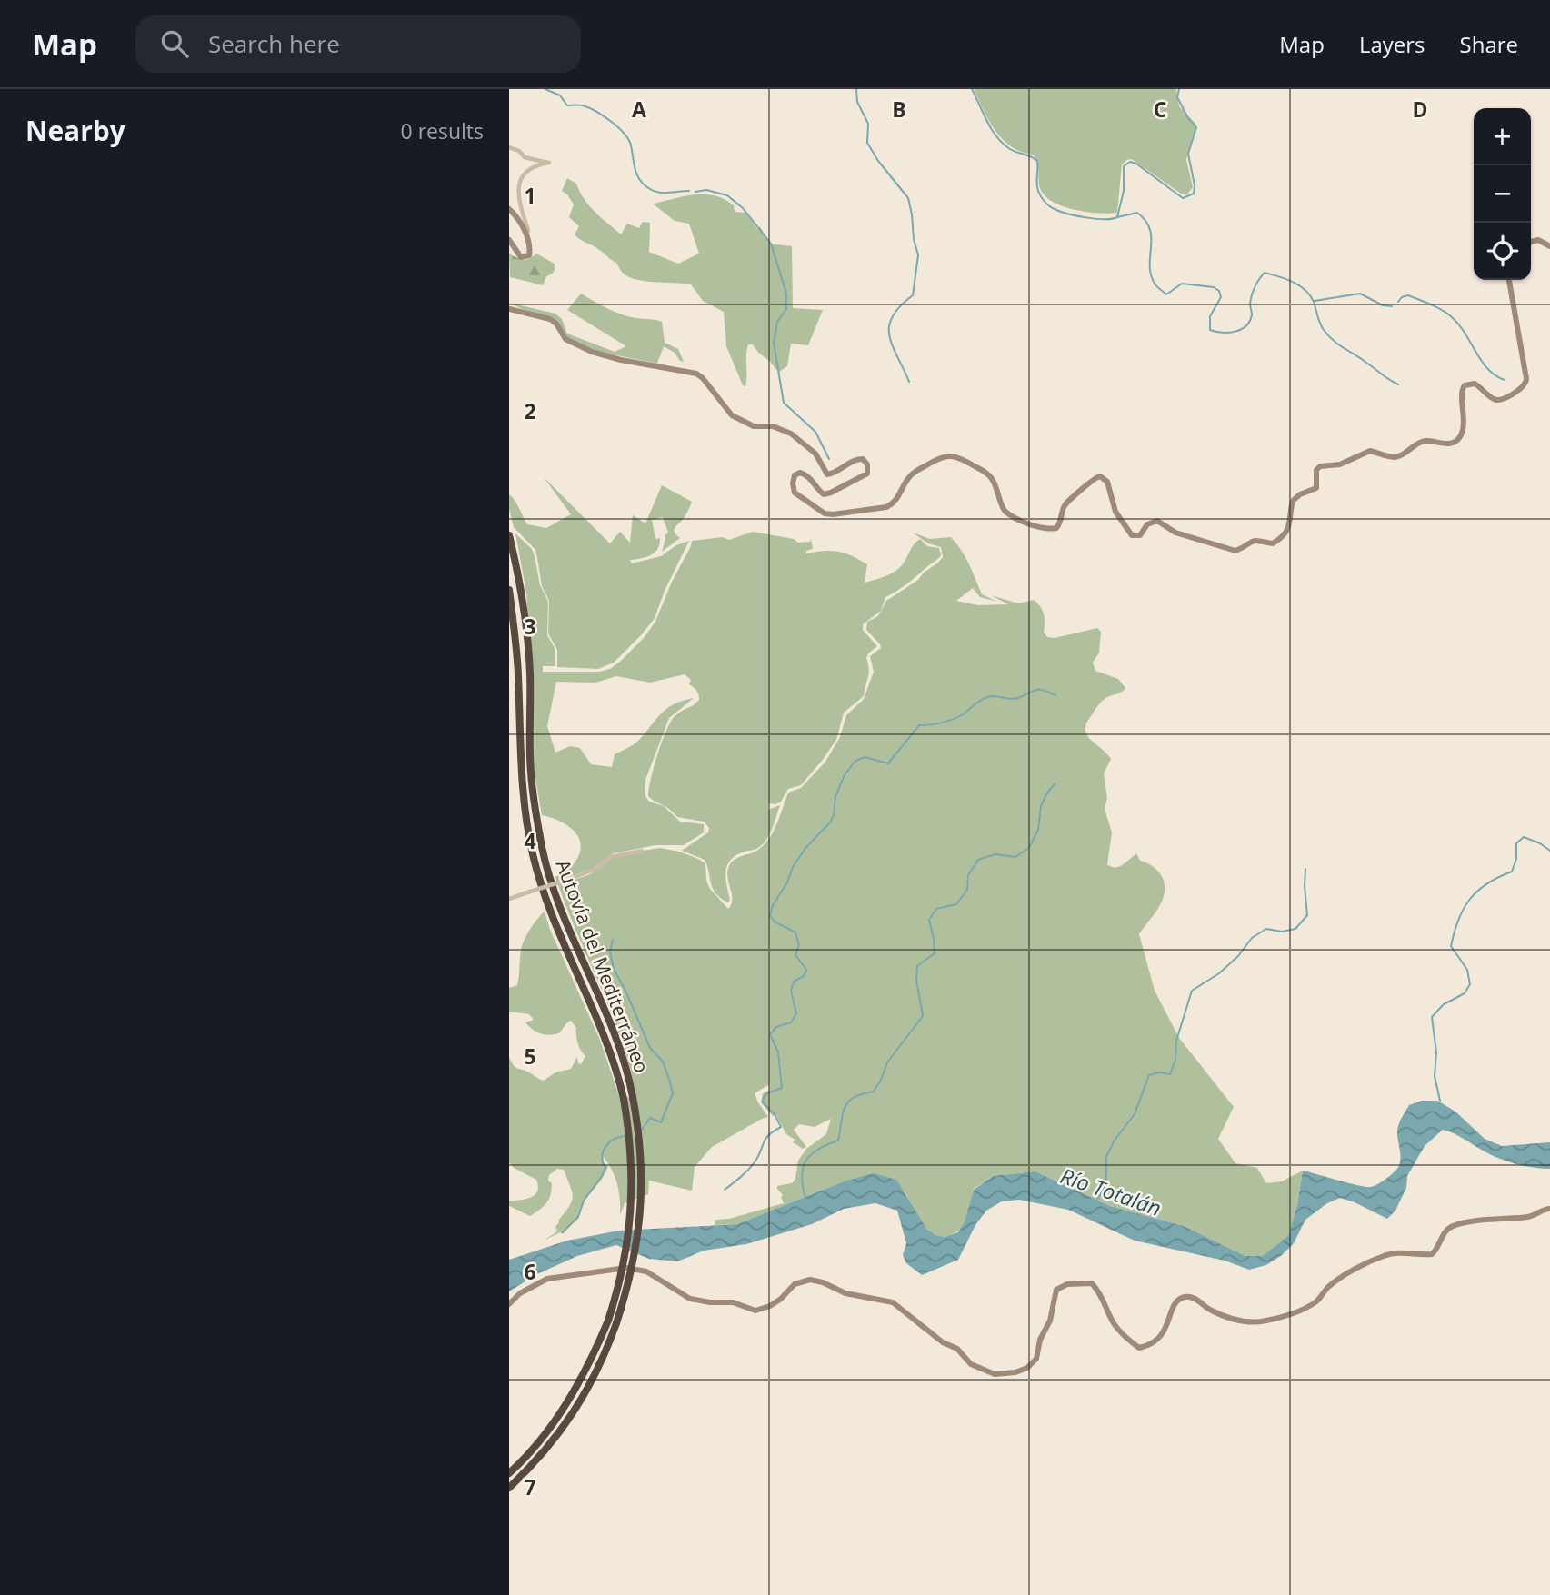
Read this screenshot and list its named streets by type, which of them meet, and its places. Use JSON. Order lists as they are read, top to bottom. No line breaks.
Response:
{"streets":{"highway":["Autovía del Mediterráneo"]},"water":["Río Totalán"],"page":{"header":"Map","search":"Search here","nav":["Map","Layers","Share"],"heading":["Nearby","0 results"],"map_buttons":["+","−"]},"grid":{"columns":["A","B","C","D"],"rows":["1","2","3","4","5","6","7"]}}
